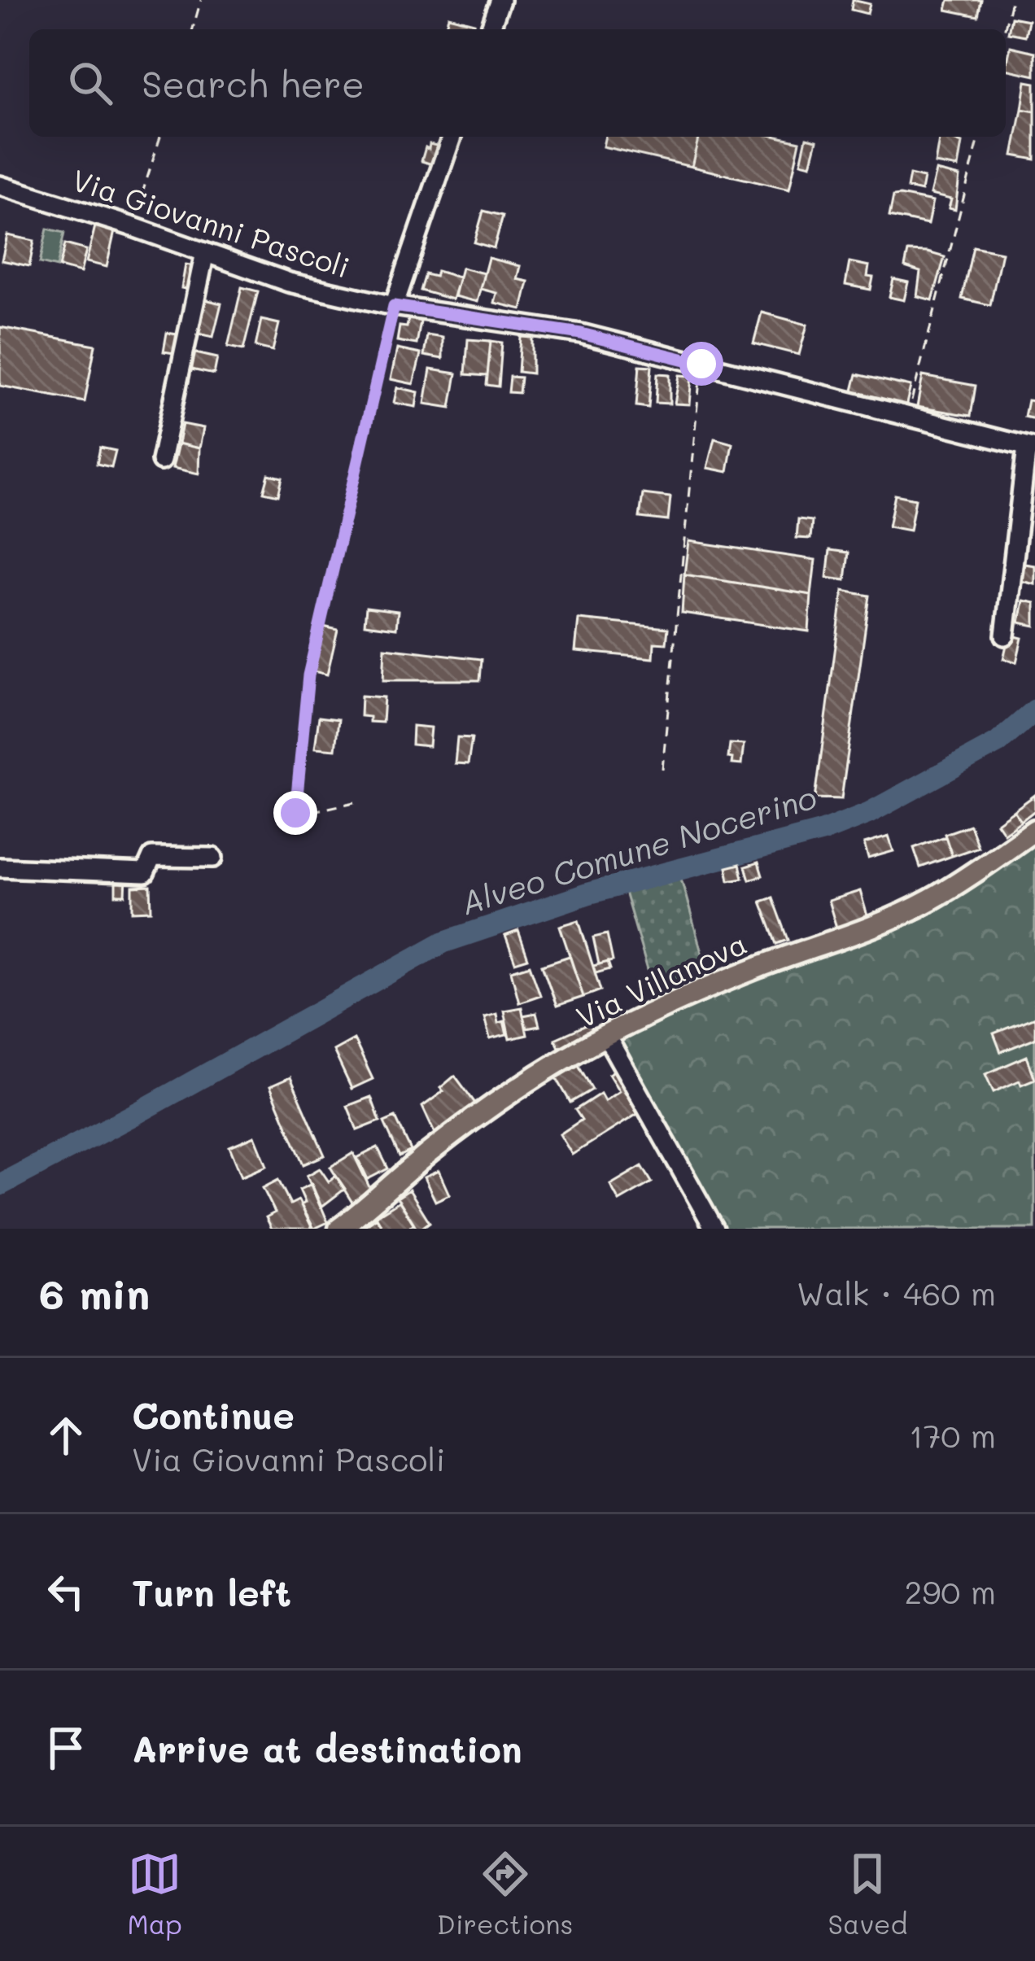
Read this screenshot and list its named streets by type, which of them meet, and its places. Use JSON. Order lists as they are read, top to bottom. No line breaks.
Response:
{"streets":{"main road":["Via Villanova"],"street":["Via Giovanni Pascoli"]},"water":["Alveo Comune Nocerino"],"page":{"search":"Search here","heading":["6 min","Walk · 460 m"],"list":[["Continue","Via Giovanni Pascoli","170 m"],["Turn left","290 m"],"Arrive at destination"],"nav":["Map","Directions","Saved"]}}
